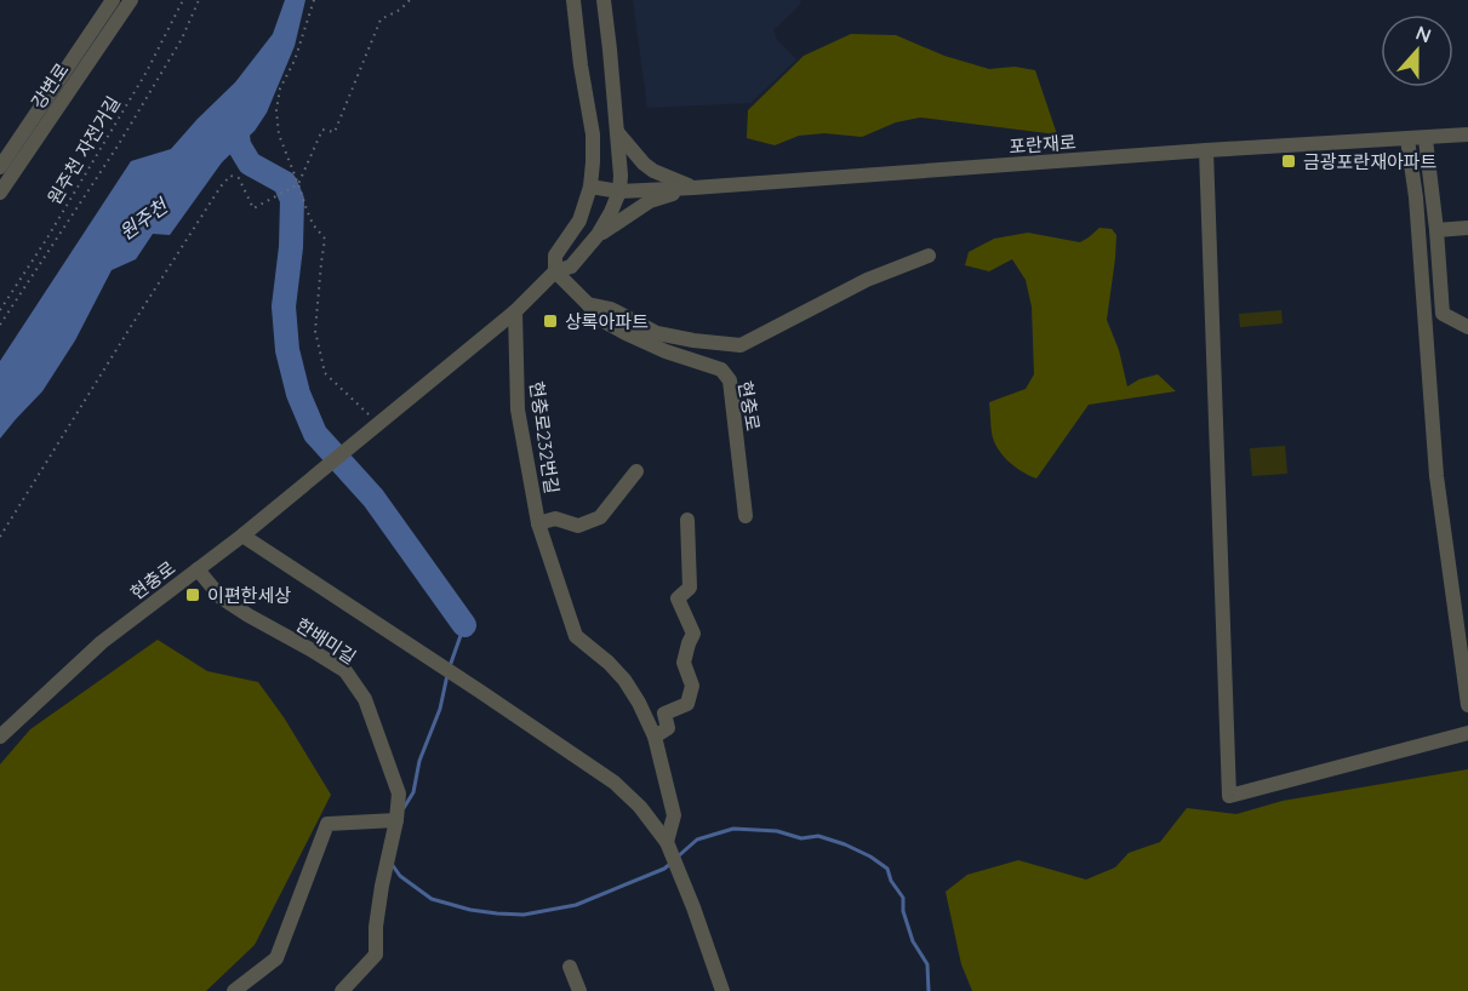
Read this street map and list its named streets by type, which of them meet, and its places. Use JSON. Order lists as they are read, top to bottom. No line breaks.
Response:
{"streets":{"street":["강변로","포란재로","현충로","현충로232번길","한배미길"],"path":["원주천 자전거길"]},"crossings":[["현충로","한배미길"]],"water":["원주천"],"places":{"transit":["금광포란재아파트","상록아파트","이편한세상"]},"north":"top"}
